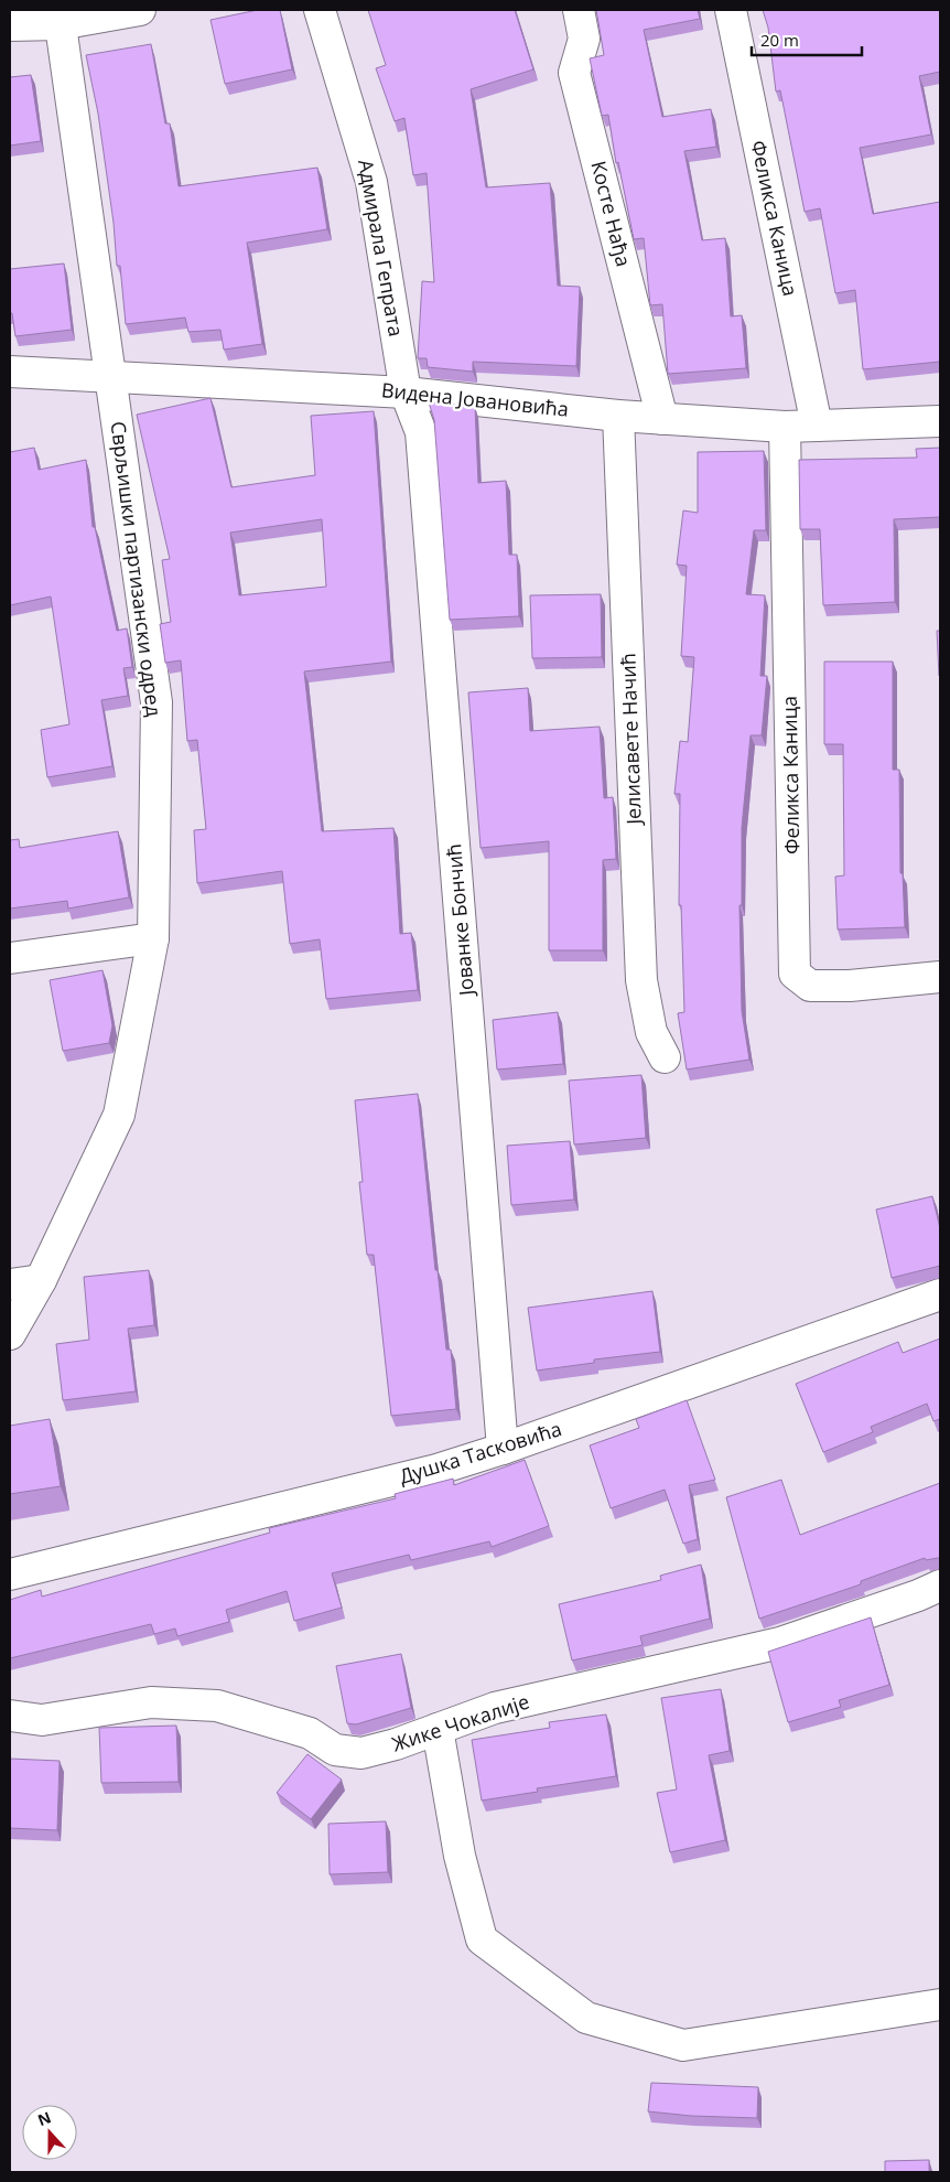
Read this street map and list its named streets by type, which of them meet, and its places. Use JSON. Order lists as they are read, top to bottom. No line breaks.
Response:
{"streets":{"street":["Косте Нађа","Феликса Каница","Адмирала Гепрата","Видена Јовановића","Сврљишки партизански одред","Јелисавете Начић","Јованке Бончић","Душка Тасковића","Жике Чокалије"]},"crossings":[["Косте Нађа","Видена Јовановића"],["Феликса Каница","Видена Јовановића"],["Адмирала Гепрата","Видена Јовановића"],["Адмирала Гепрата","Јованке Бончић"],["Видена Јовановића","Сврљишки партизански одред"],["Видена Јовановића","Јелисавете Начић"],["Видена Јовановића","Јованке Бончић"],["Јованке Бончић","Душка Тасковића"]],"scale_bar":"20 m","north":"top"}
